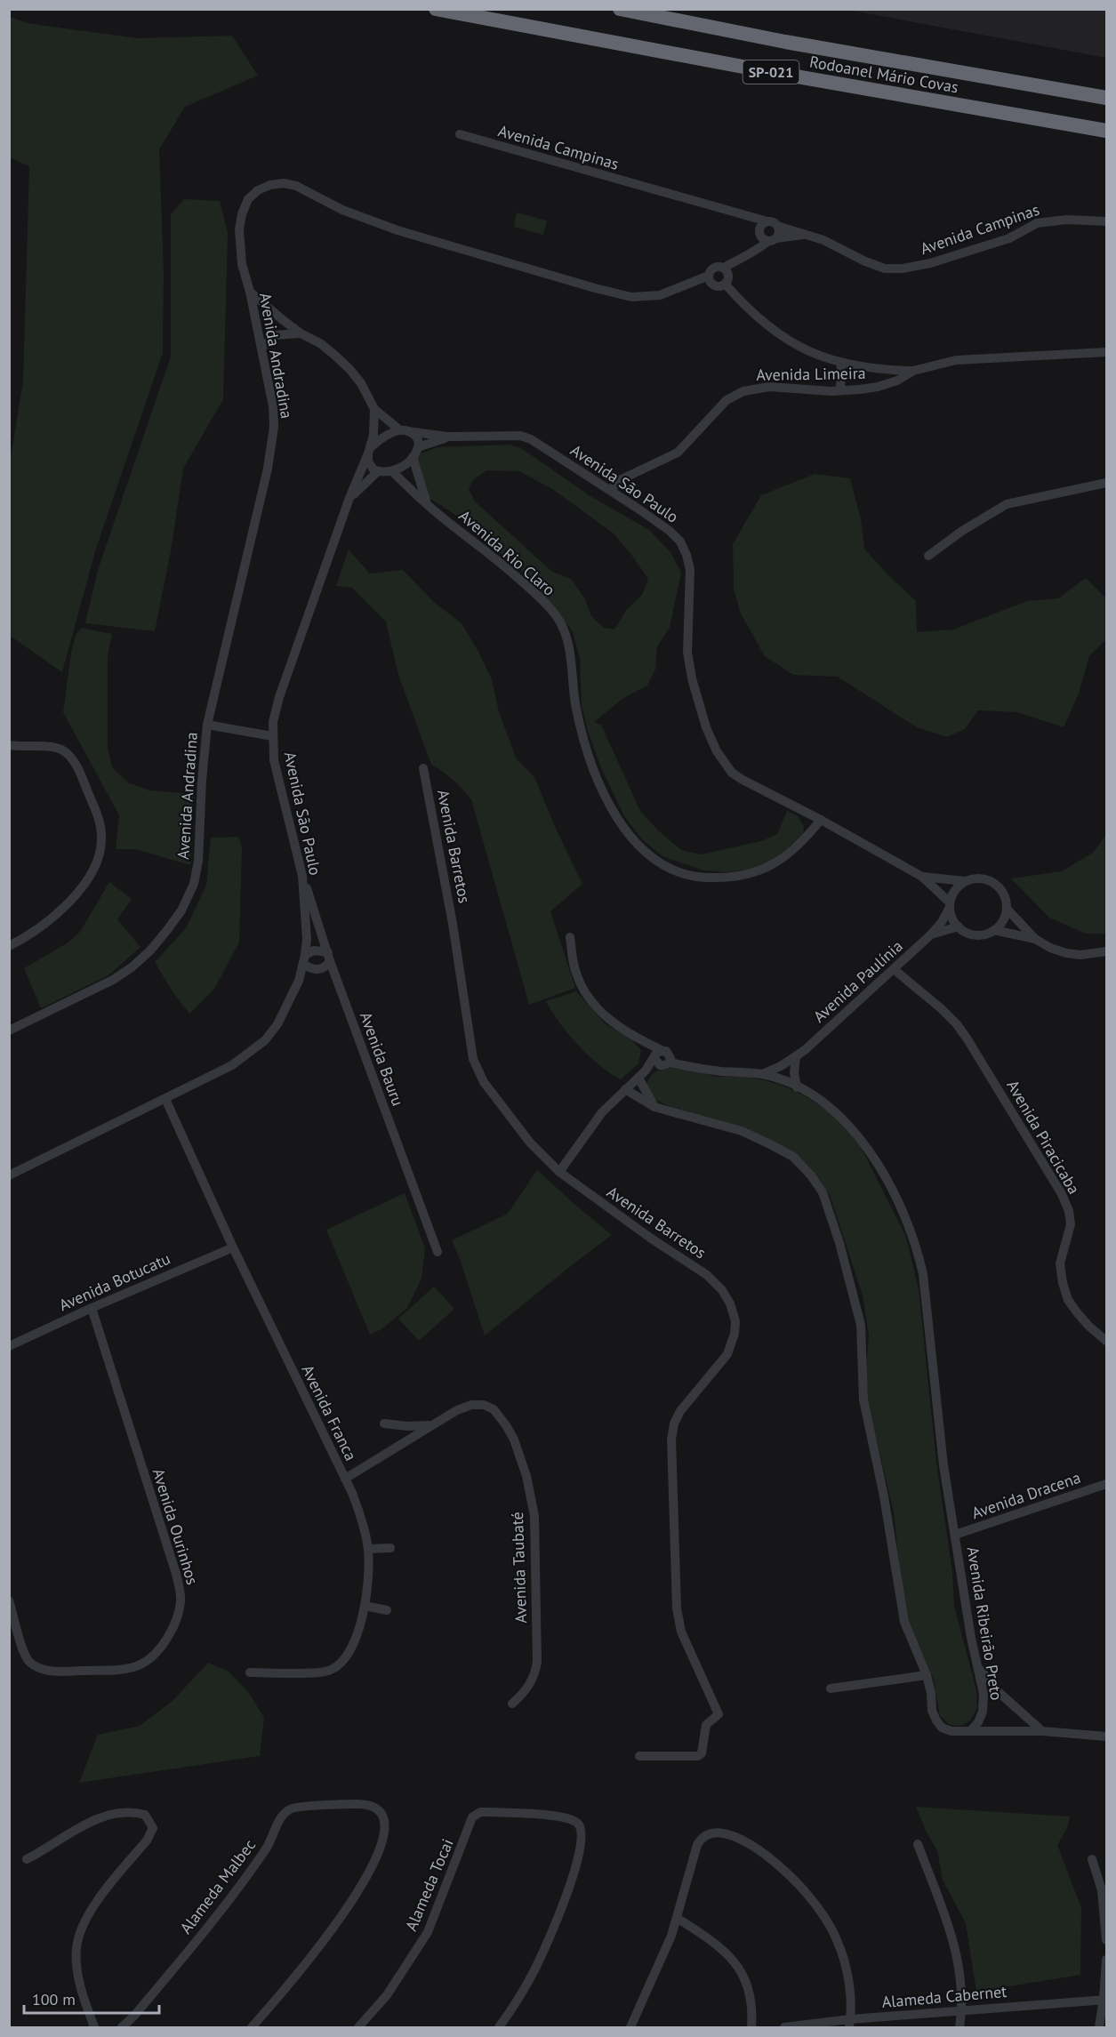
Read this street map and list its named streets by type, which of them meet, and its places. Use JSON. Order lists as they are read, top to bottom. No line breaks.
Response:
{"streets":{"highway":["SP-021","Rodoanel Mário Covas"],"street":["Avenida Campinas","Avenida Andradina","Avenida Limeira","Avenida São Paulo","Avenida Rio Claro","Avenida Barretos","Avenida Paulínia","Avenida Bauru","Avenida Piracicaba","Avenida Botucatu","Avenida Franca","Avenida Dracena","Avenida Ourinhos","Avenida Taubaté","Avenida Ribeirão Preto","Alameda Tocai","Alameda Malbec","Alameda Cabernet"]},"crossings":[["Avenida Limeira","Avenida São Paulo"],["Avenida São Paulo","Avenida Rio Claro"],["Avenida São Paulo","Avenida Paulínia"],["Avenida São Paulo","Avenida Bauru"],["Avenida São Paulo","Avenida Franca"],["Avenida Paulínia","Avenida Piracicaba"],["Avenida Paulínia","Avenida Ribeirão Preto"],["Avenida Botucatu","Avenida Franca"],["Avenida Botucatu","Avenida Ourinhos"],["Avenida Franca","Avenida Taubaté"],["Avenida Dracena","Avenida Ribeirão Preto"]],"scale_bar":"100 m"}
